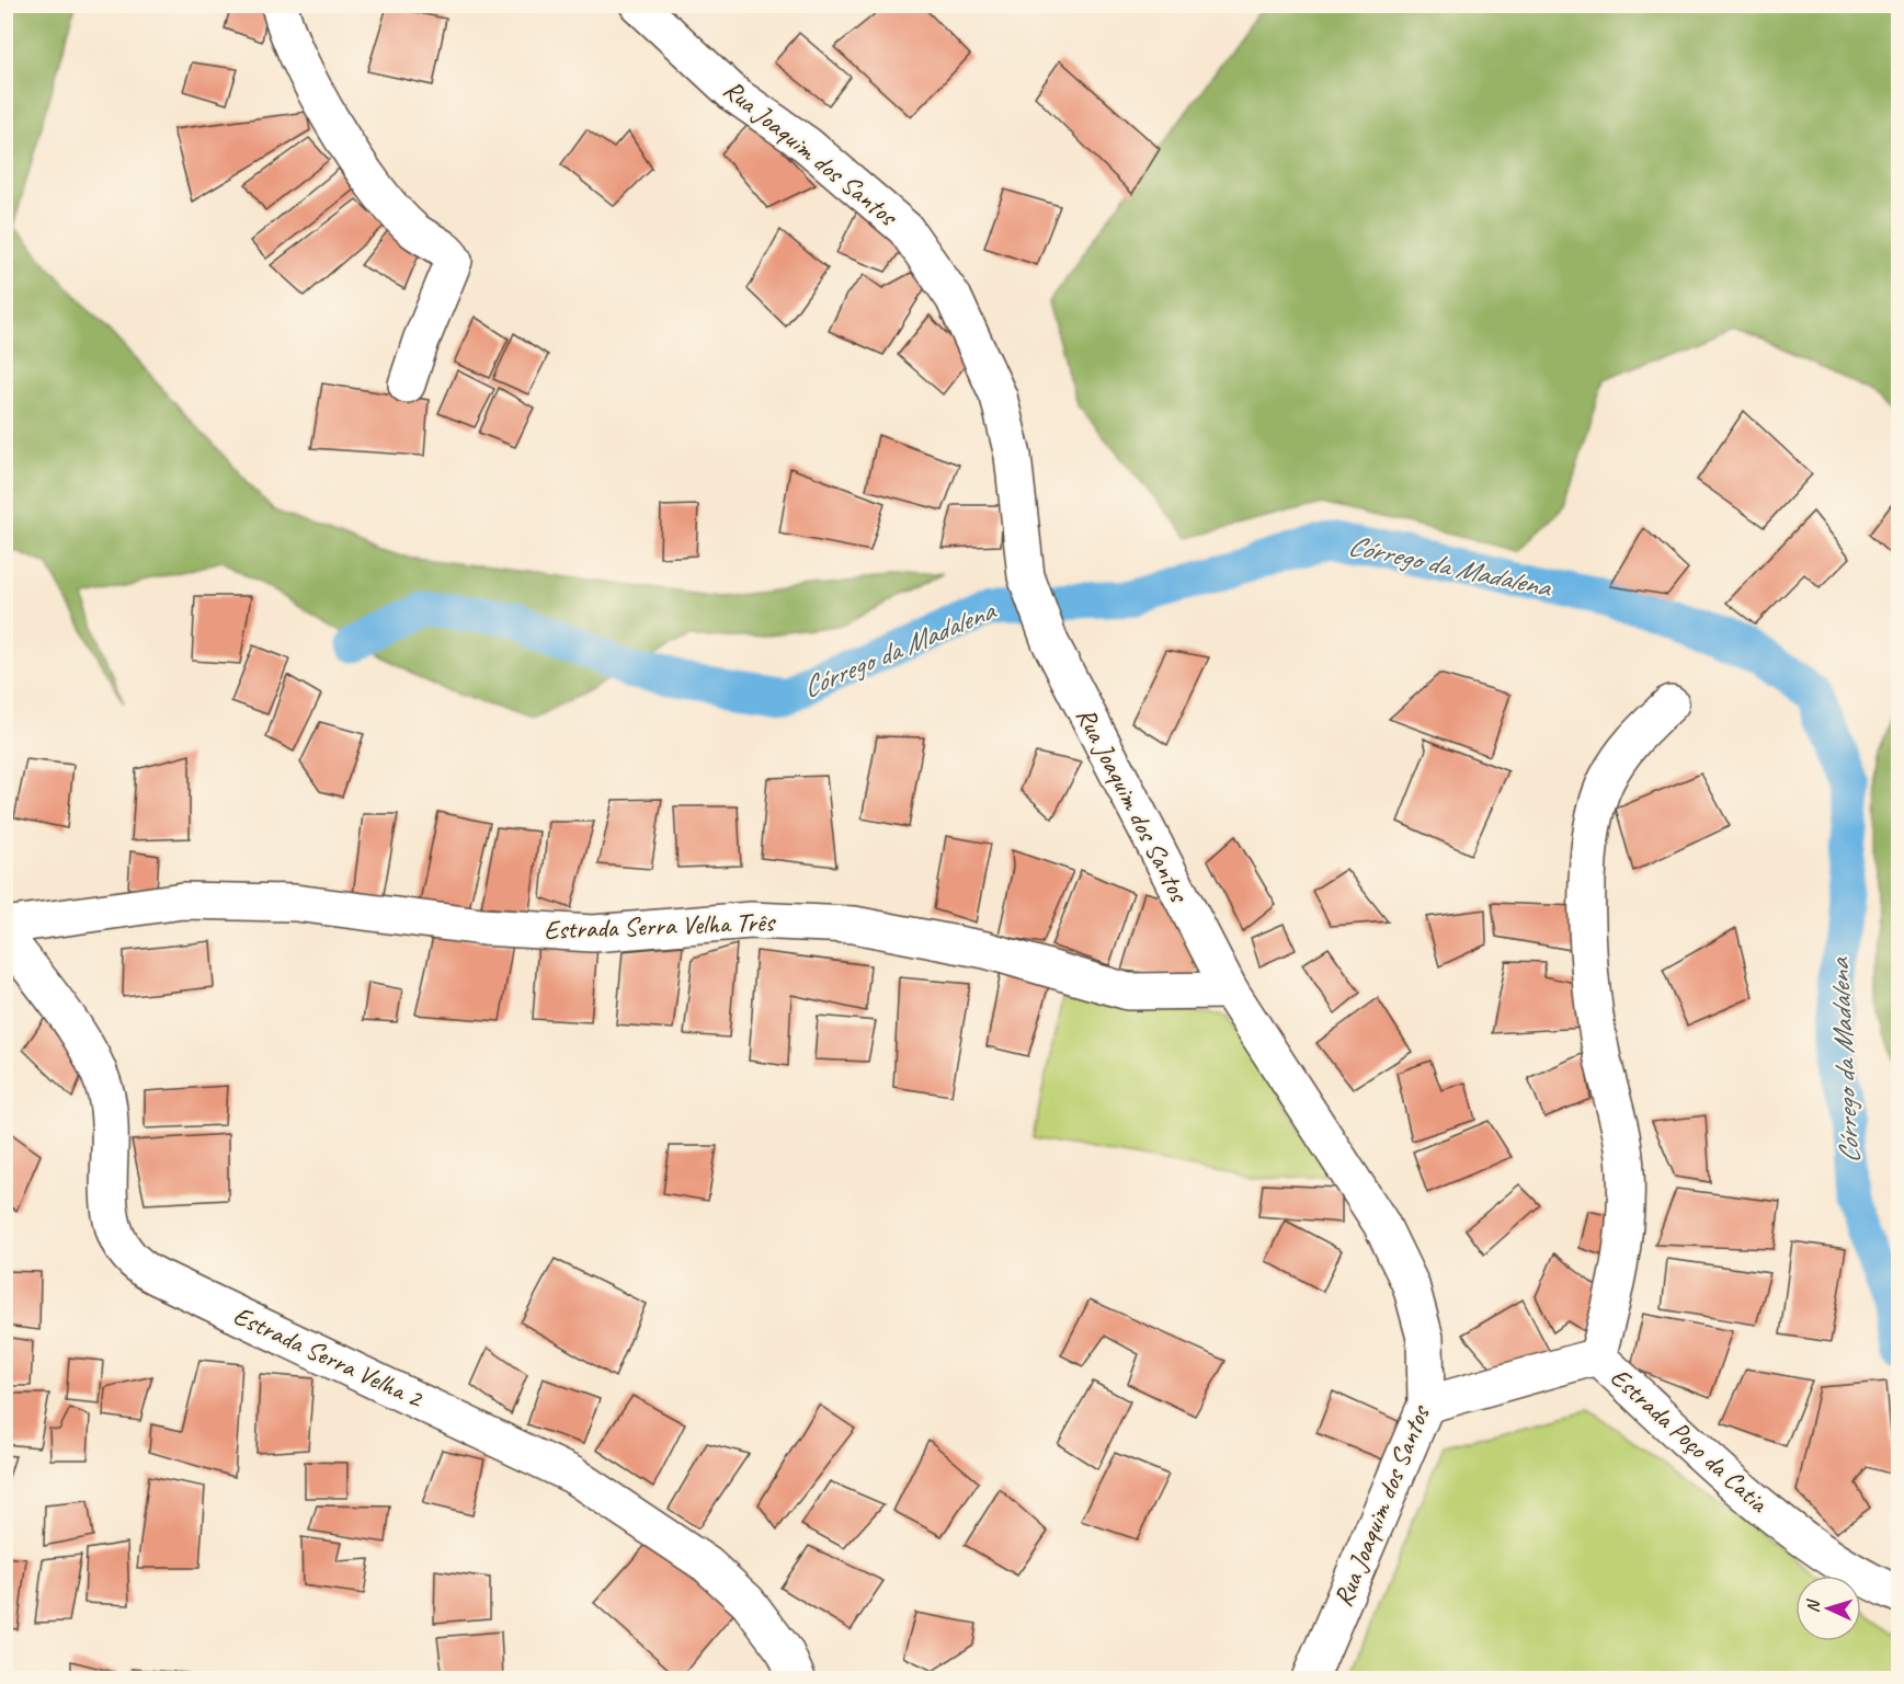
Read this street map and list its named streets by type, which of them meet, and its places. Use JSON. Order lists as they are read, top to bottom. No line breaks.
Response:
{"streets":{"street":["Rua Joaquim dos Santos","Estrada Serra Velha Três","Estrada Serra Velha 2","Estrada Poço da Catia"]},"crossings":[["Rua Joaquim dos Santos","Estrada Serra Velha Três"],["Rua Joaquim dos Santos","Estrada Poço da Catia"]],"water":["Córrego da Madalena"],"north":"left"}
